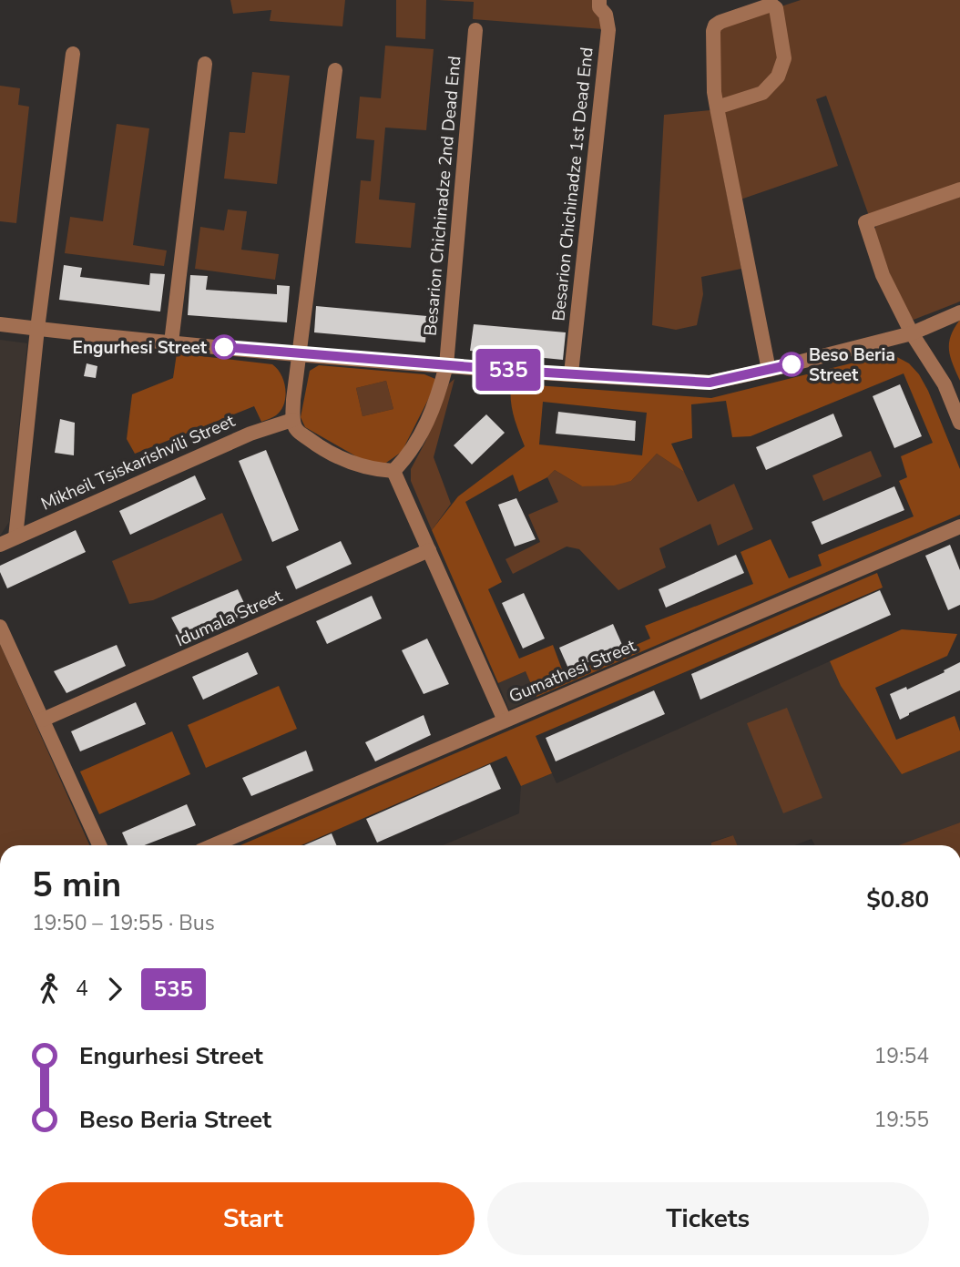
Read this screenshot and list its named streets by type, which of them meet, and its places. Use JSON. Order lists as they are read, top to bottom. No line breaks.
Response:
{"streets":{"street":["Besarion Chichinadze 1st Dead End","Besarion Chichinadze 2nd Dead End","Mikheil Tsiskarishvili Street","Idumala Street","Gumathesi Street"]},"places":["Engurhesi Street","Beso Beria Street"],"lines":["bus line 535"],"page":{"on_map":"535","heading":["5 min","19:50 – 19:55 · Bus","$0.80"],"legs":["4","535"],"list":[{"name":"Engurhesi Street","value":"19:54"},{"name":"Beso Beria Street","value":"19:55"}],"buttons":["Start","Tickets"]}}
